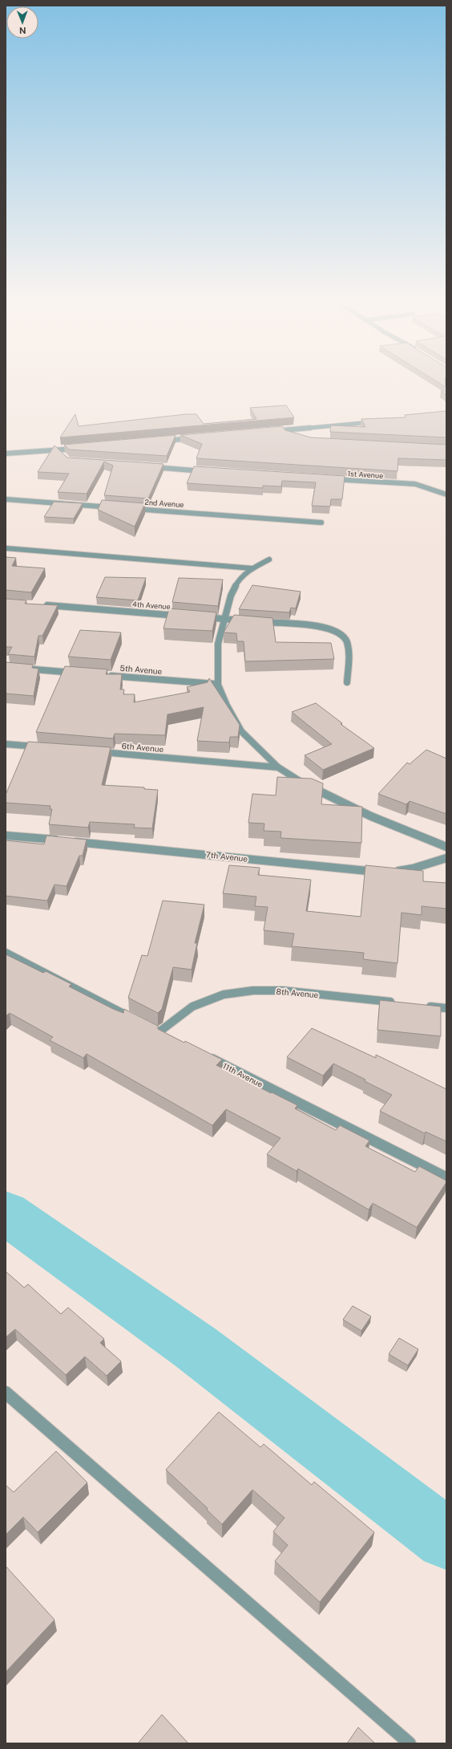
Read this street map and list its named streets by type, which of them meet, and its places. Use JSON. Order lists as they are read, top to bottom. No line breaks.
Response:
{"streets":{"street":["1st Avenue","2nd Avenue","4th Avenue","5th Avenue","6th Avenue","7th Avenue","8th Avenue","11th Avenue"]},"north":"bottom"}
